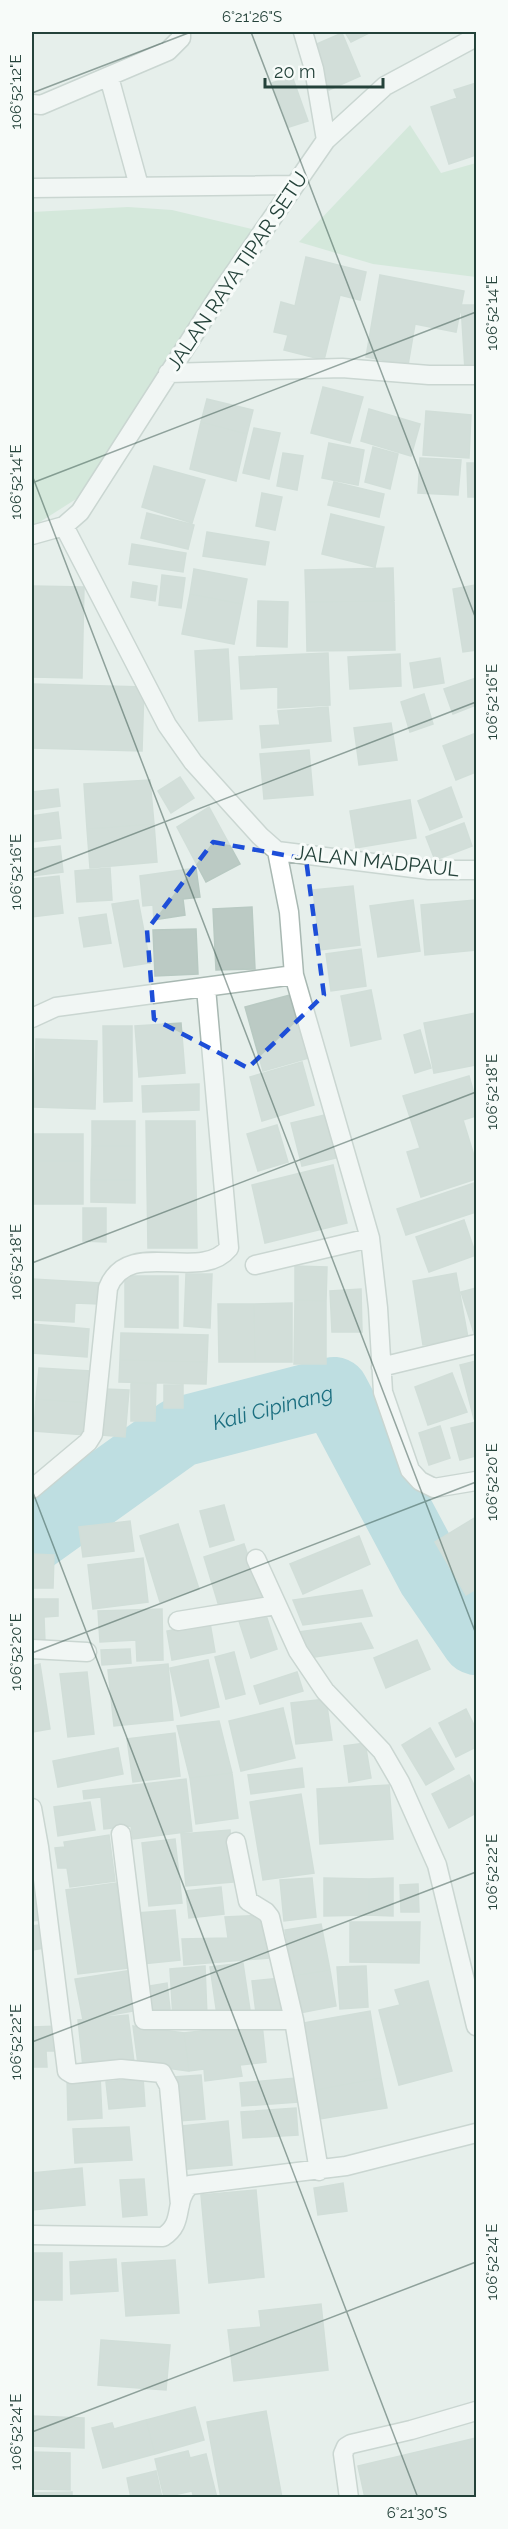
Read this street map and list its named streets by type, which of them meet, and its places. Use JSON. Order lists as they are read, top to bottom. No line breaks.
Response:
{"streets":{"street":["JALAN RAYA TIPAR SETU","JALAN MADPAUL"]},"water":["Kali Cipinang"],"scale_bar":"20 m","coordinates":["6°21'26\"S","106°52'12\"E","106°52'14\"E","106°52'16\"E","106°52'18\"E","106°52'20\"E","106°52'22\"E","106°52'24\"E","6°21'30\"S"]}
